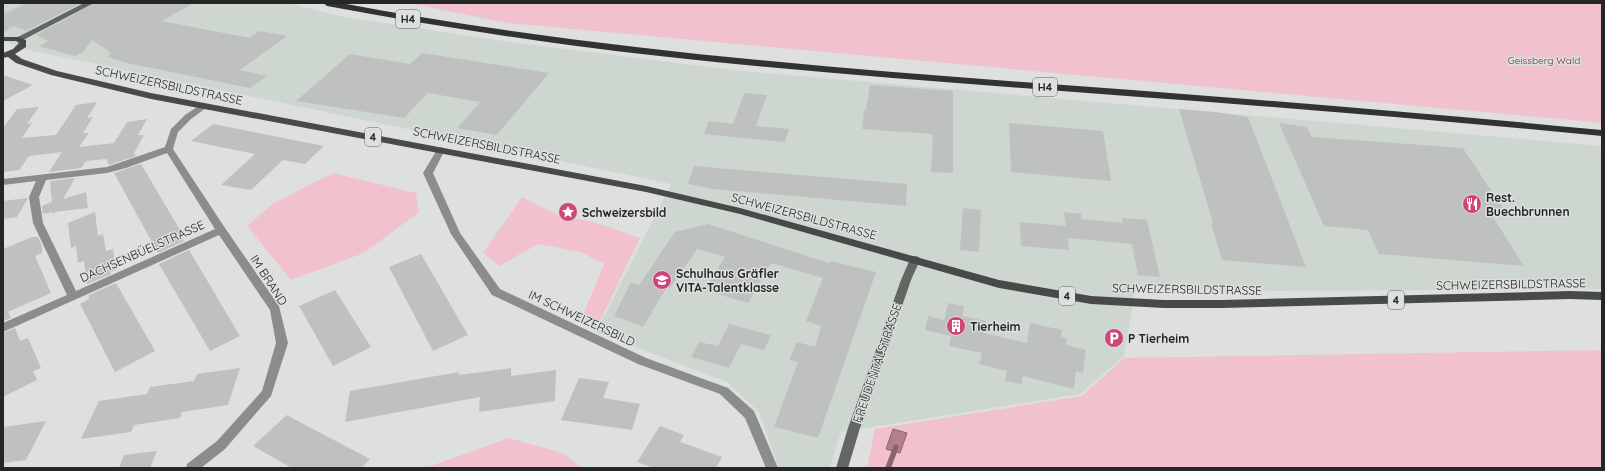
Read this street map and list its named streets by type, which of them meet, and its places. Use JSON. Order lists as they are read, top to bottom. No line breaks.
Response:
{"streets":{"highway":["H4"],"main road":["SCHWEIZERSBILDSTRASSE","4"],"street":["DACHSENBÜELSTRASSE","IM BRAND","IM SCHWEIZERSBILD","FREUDENTALSTRASSE"]},"crossings":[["SCHWEIZERSBILDSTRASSE","4"],["SCHWEIZERSBILDSTRASSE","IM SCHWEIZERSBILD"],["SCHWEIZERSBILDSTRASSE","FREUDENTALSTRASSE"],["DACHSENBÜELSTRASSE","IM BRAND"]],"parks":["Geissberg Wald"],"places":{"restaurant":["Rest. Buechbrunnen"],"place":["Schweizersbild"],"school or university":["Schulhaus Gräfler VITA-Talentklasse"],"building":["Tierheim"],"parking":["P Tierheim"]}}
